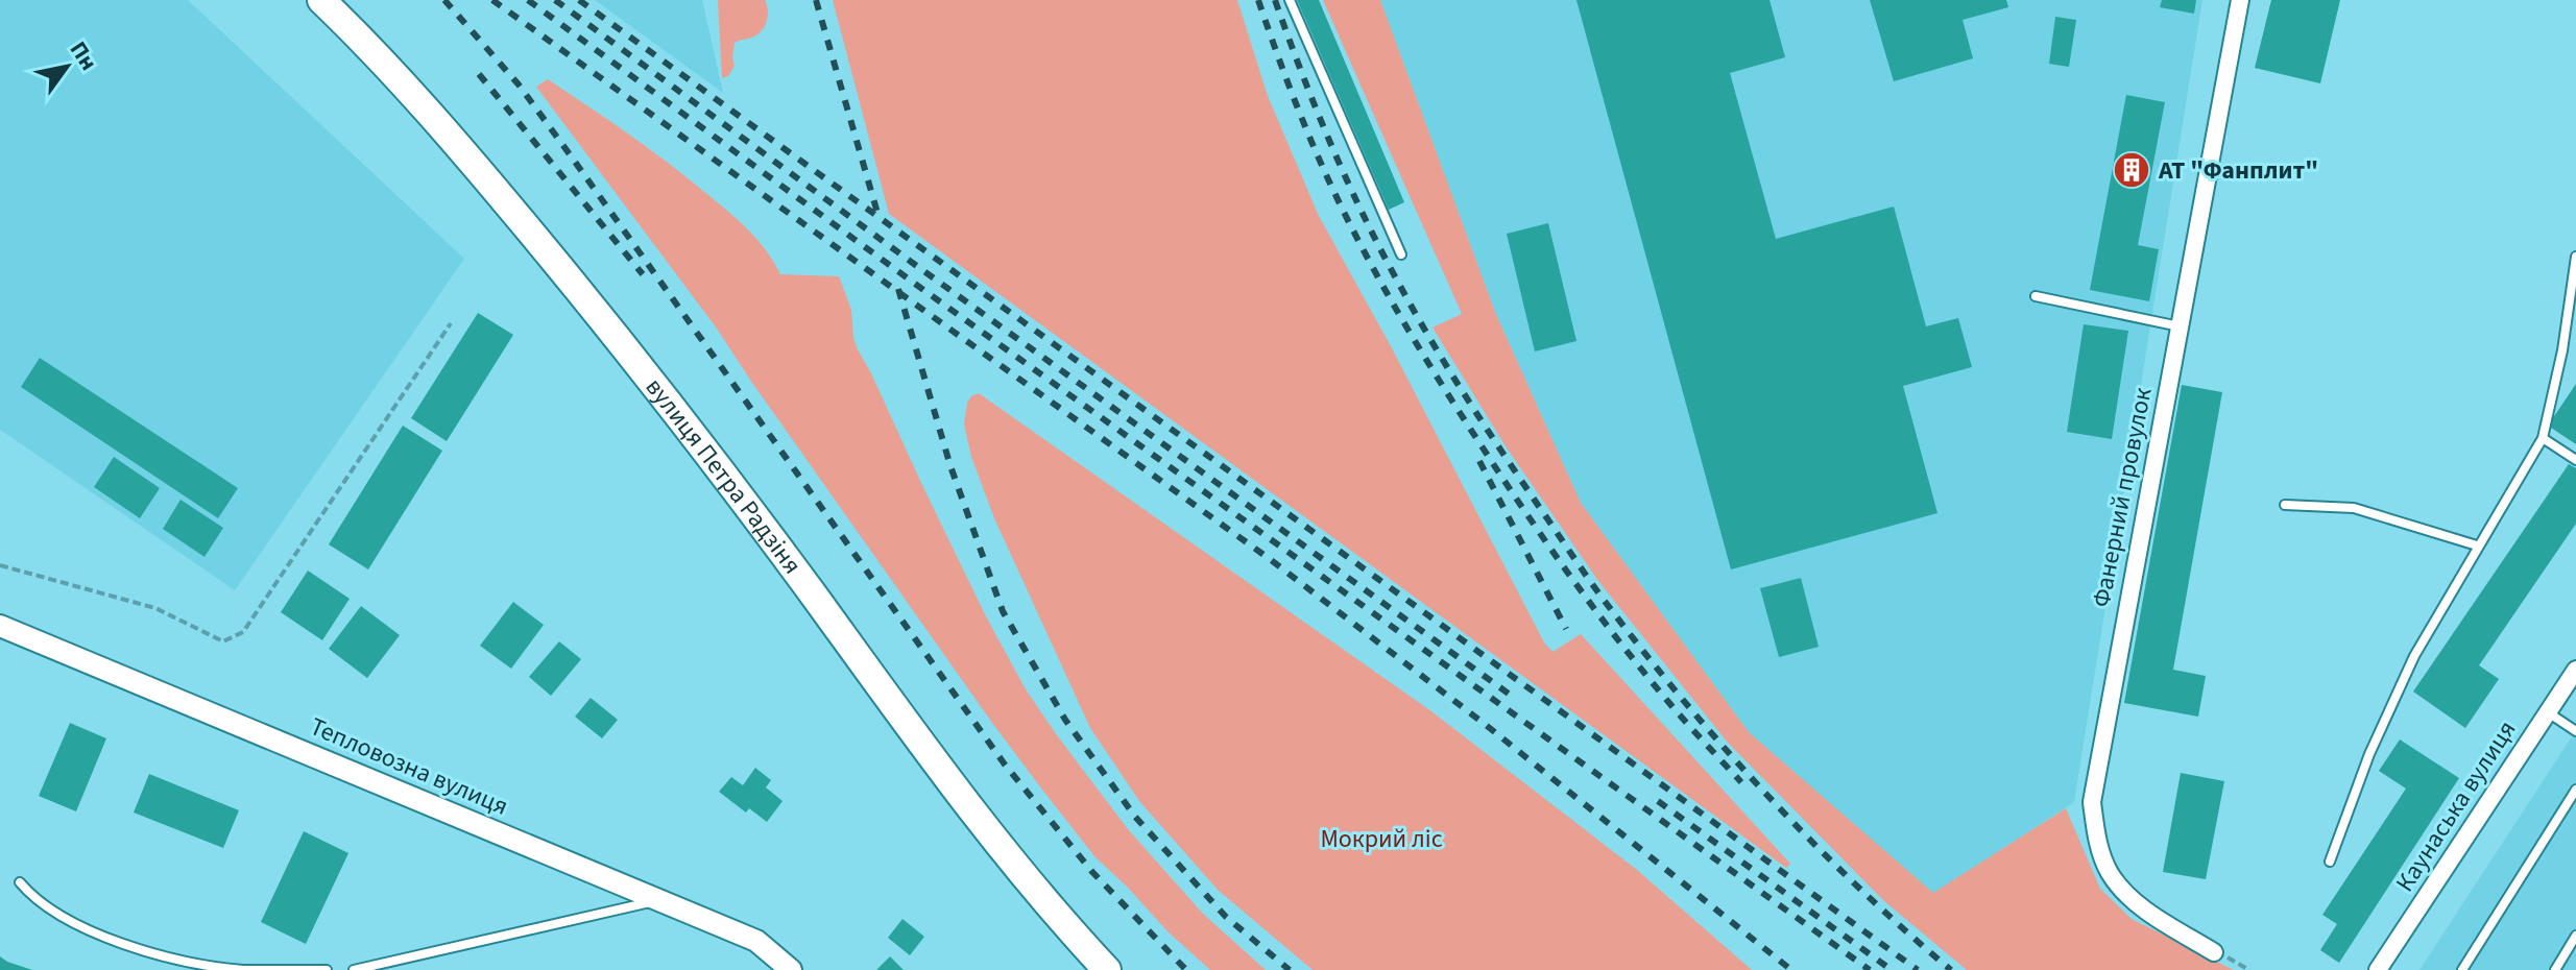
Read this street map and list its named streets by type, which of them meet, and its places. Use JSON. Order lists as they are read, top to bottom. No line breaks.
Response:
{"streets":{"main road":["вулиця Петра Радзіня"],"street":["Фанерний провулок","Тепловозна вулиця","Каунаська вулиця"]},"parks":["Мокрий ліс"],"places":{"building":["АТ \"Фанплит\""]},"north":"top right"}
